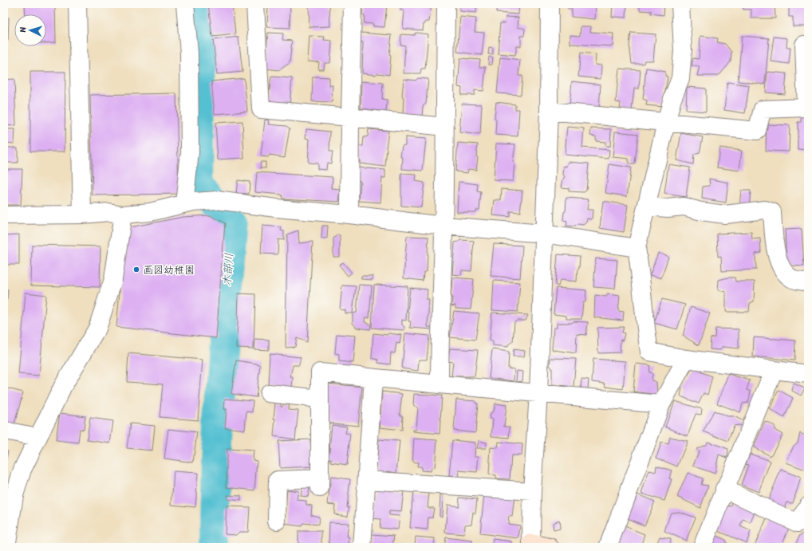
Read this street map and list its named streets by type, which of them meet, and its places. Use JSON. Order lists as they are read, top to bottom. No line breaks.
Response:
{"water":["木部川"],"places":["画図幼稚園"],"north":"left"}
